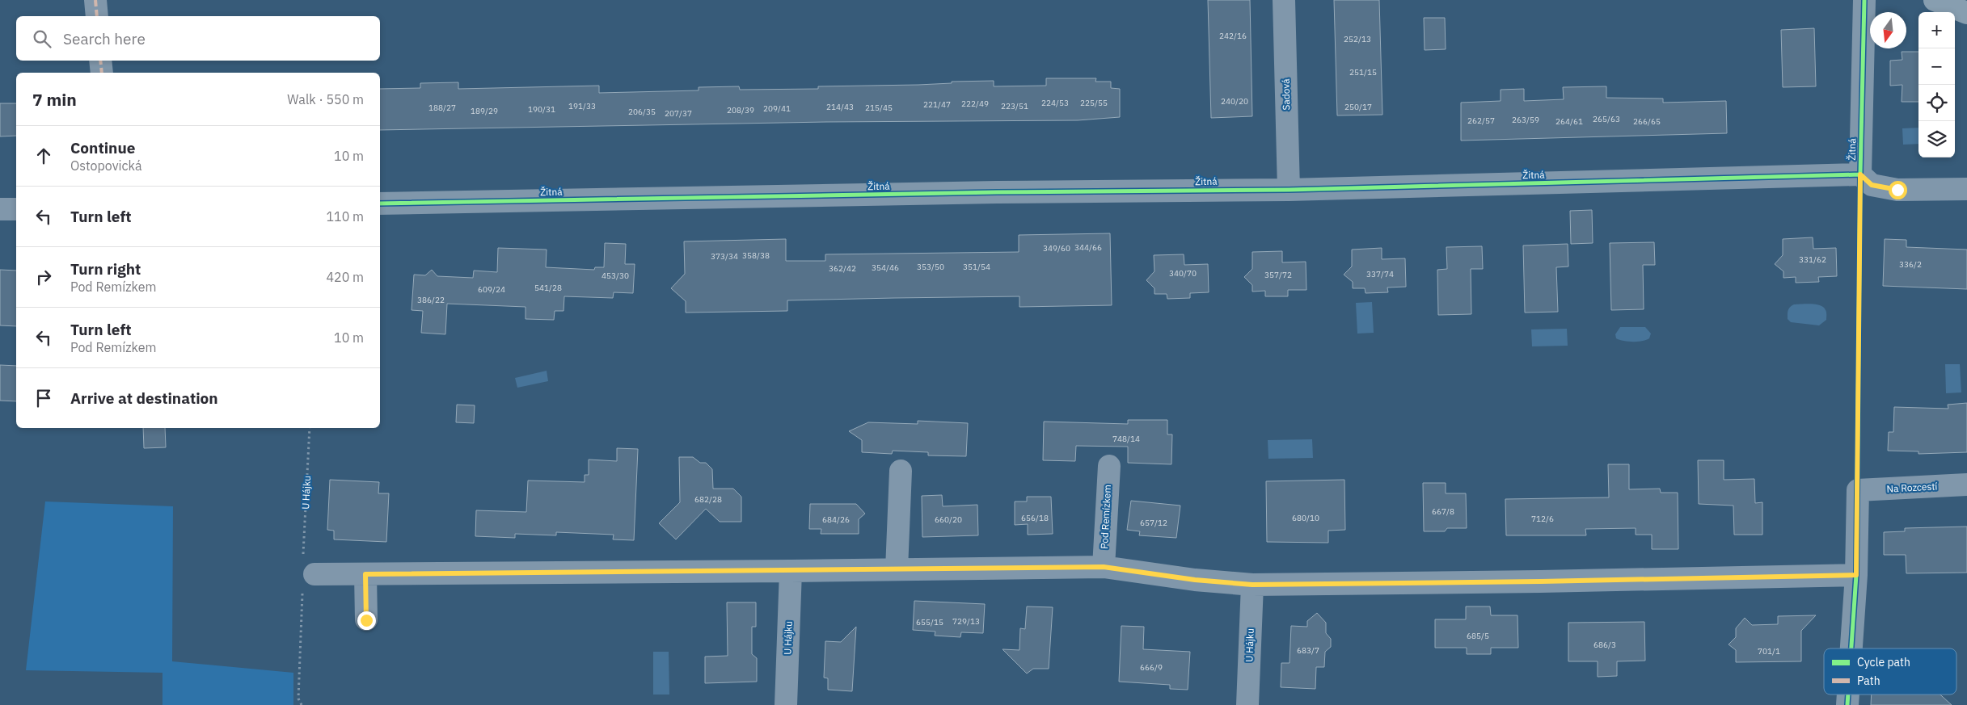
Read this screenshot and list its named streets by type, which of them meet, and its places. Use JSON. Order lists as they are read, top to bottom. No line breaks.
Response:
{"streets":{"street":["Sadová","Žitná","Na Rozcestí","U Hájku","Pod Remízkem"]},"crossings":[["Sadová","Žitná"]],"house_numbers":["242/16","252/13","251/15","240/20","224/53","225/55","222/49","221/47","191/33","223/51","214/43","250/17","188/27","215/45","209/41","190/31","208/39","189/29","206/35","207/37","265/63","263/59","262/57","264/61","266/65","344/66","349/60","358/38","373/34","331/62","336/2","353/50","351/54","354/46","362/42","340/70","337/74","357/72","453/30","541/28","609/24","386/22","748/14","682/28","667/8","656/18","680/10","712/6","684/26","660/20","657/12","729/13","655/15","685/5","686/3","683/7","701/1","666/9"],"legend":["Cycle path","Path"],"north":"bottom","page":{"map_buttons":["+","−"],"search":"Search here","heading":["7 min","Walk · 550 m"],"list":[["Continue","Ostopovická","10 m"],["Turn left","110 m"],["Turn right","Pod Remízkem","420 m"],["Turn left","Pod Remízkem","10 m"],"Arrive at destination"]}}
